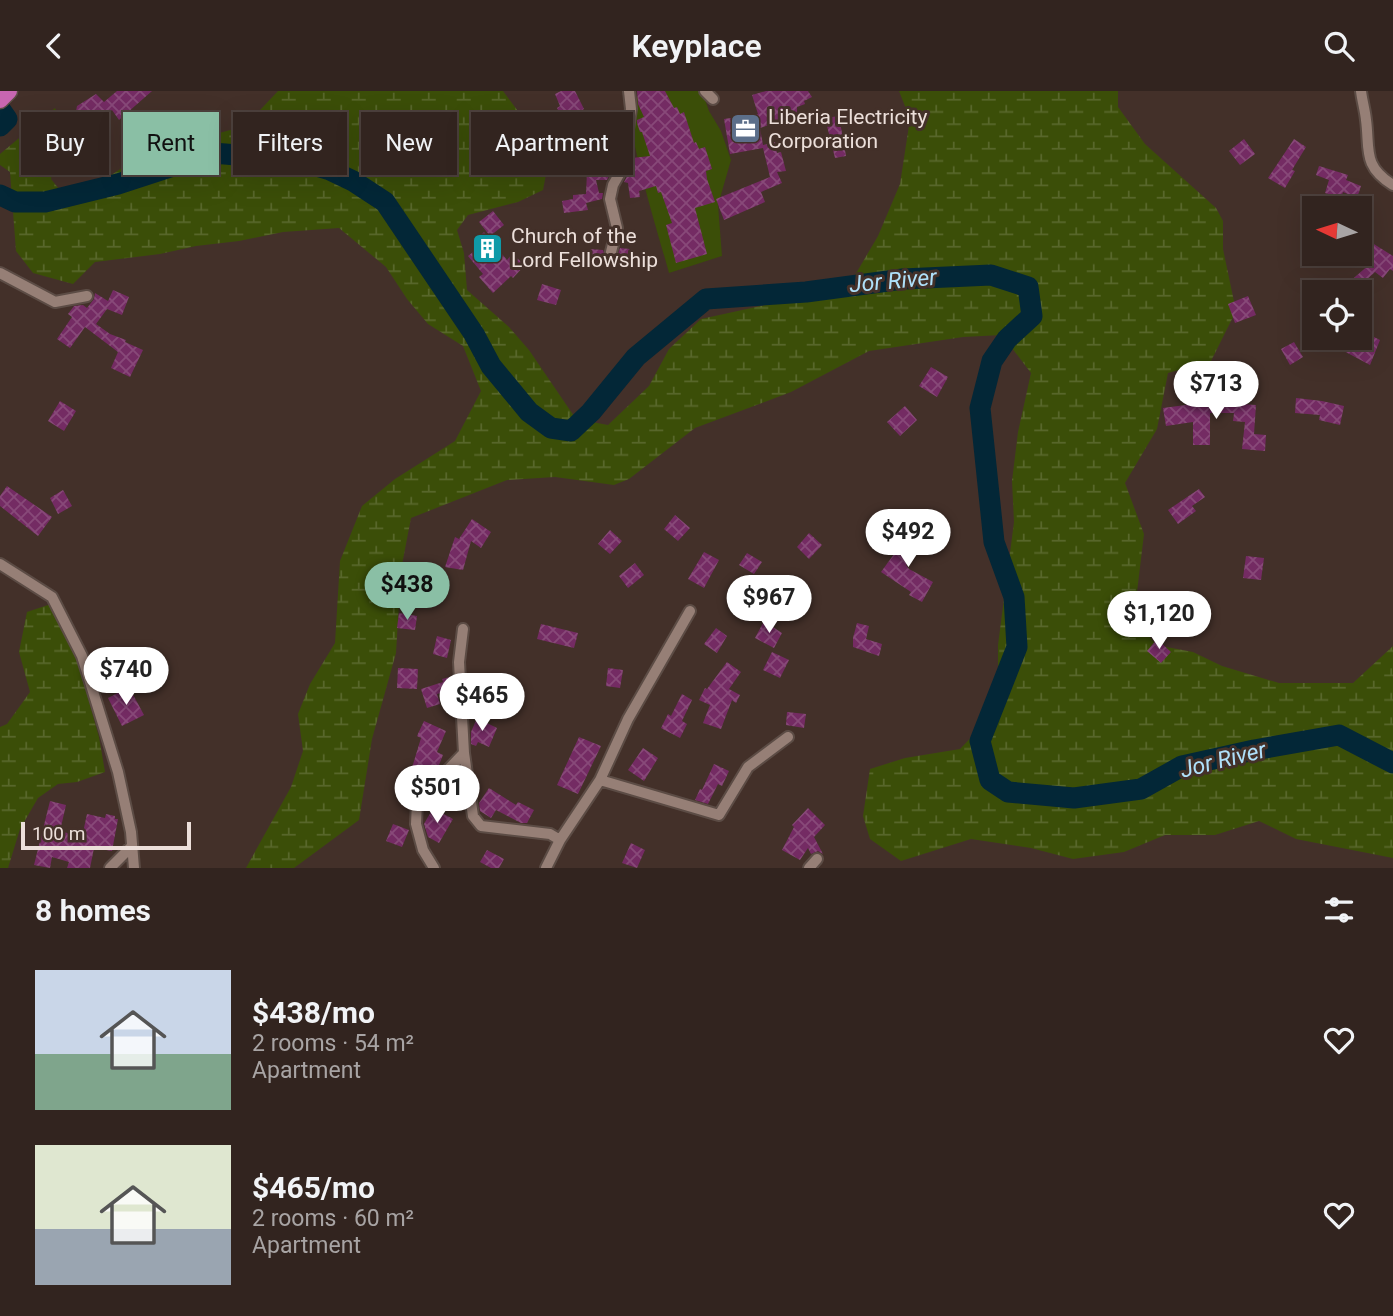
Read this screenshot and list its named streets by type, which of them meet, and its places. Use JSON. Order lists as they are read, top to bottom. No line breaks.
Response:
{"water":["Jor River"],"places":{"office":["Liberia Electricity Corporation"],"building":["Church of the Lord Fellowship"]},"scale_bar":"100 m","north":"left","page":{"header":"Keyplace","chip":["Buy","Rent","Filters","New","Apartment"],"price":["$713","$492","$438","$967","$1,120","$740","$465","$501"],"scale":"100 m","heading":"8 homes","list":[{"name":"$438/mo","note":"2 rooms · 54 m² · Apartment"},{"name":"$465/mo","note":"2 rooms · 60 m² · Apartment"}]}}
